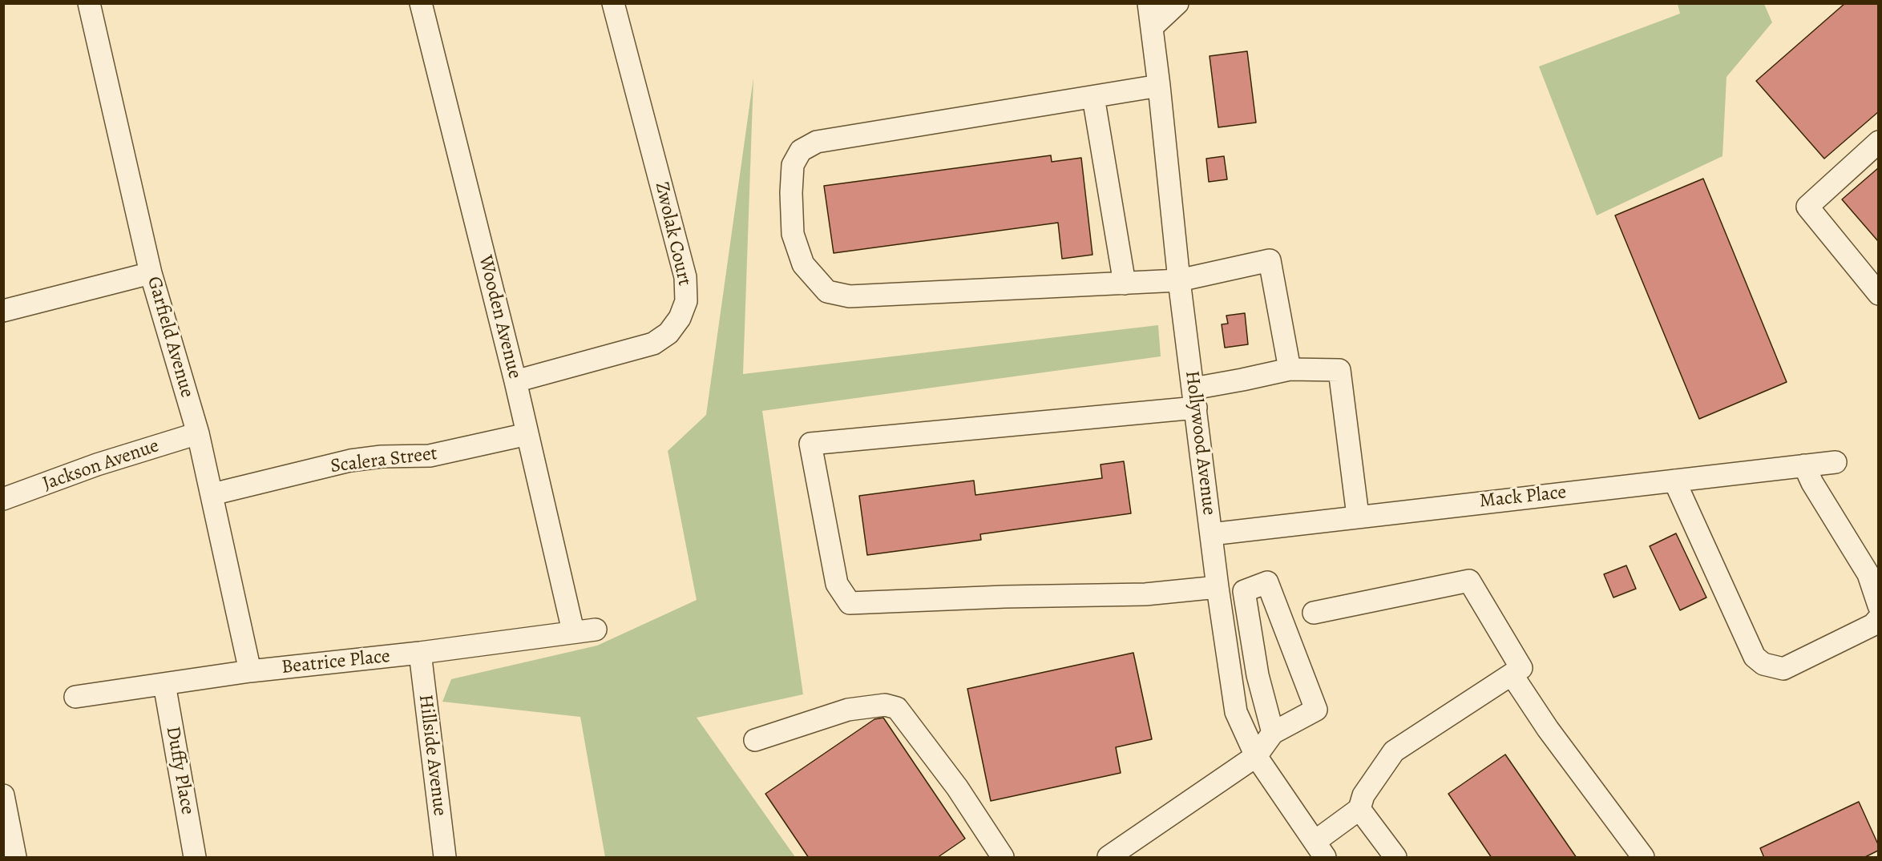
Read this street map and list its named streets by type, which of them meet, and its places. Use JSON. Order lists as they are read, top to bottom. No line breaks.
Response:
{"streets":{"street":["Zwolak Court","Wooden Avenue","Garfield Avenue","Hollywood Avenue","Scalera Street","Jackson Avenue","Mack Place","Beatrice Place","Hillside Avenue","Duffy Place"]},"crossings":[["Zwolak Court","Wooden Avenue"],["Wooden Avenue","Scalera Street"],["Wooden Avenue","Beatrice Place"],["Garfield Avenue","Scalera Street"],["Garfield Avenue","Jackson Avenue"],["Garfield Avenue","Beatrice Place"],["Hollywood Avenue","Mack Place"],["Beatrice Place","Hillside Avenue"],["Beatrice Place","Duffy Place"]]}
